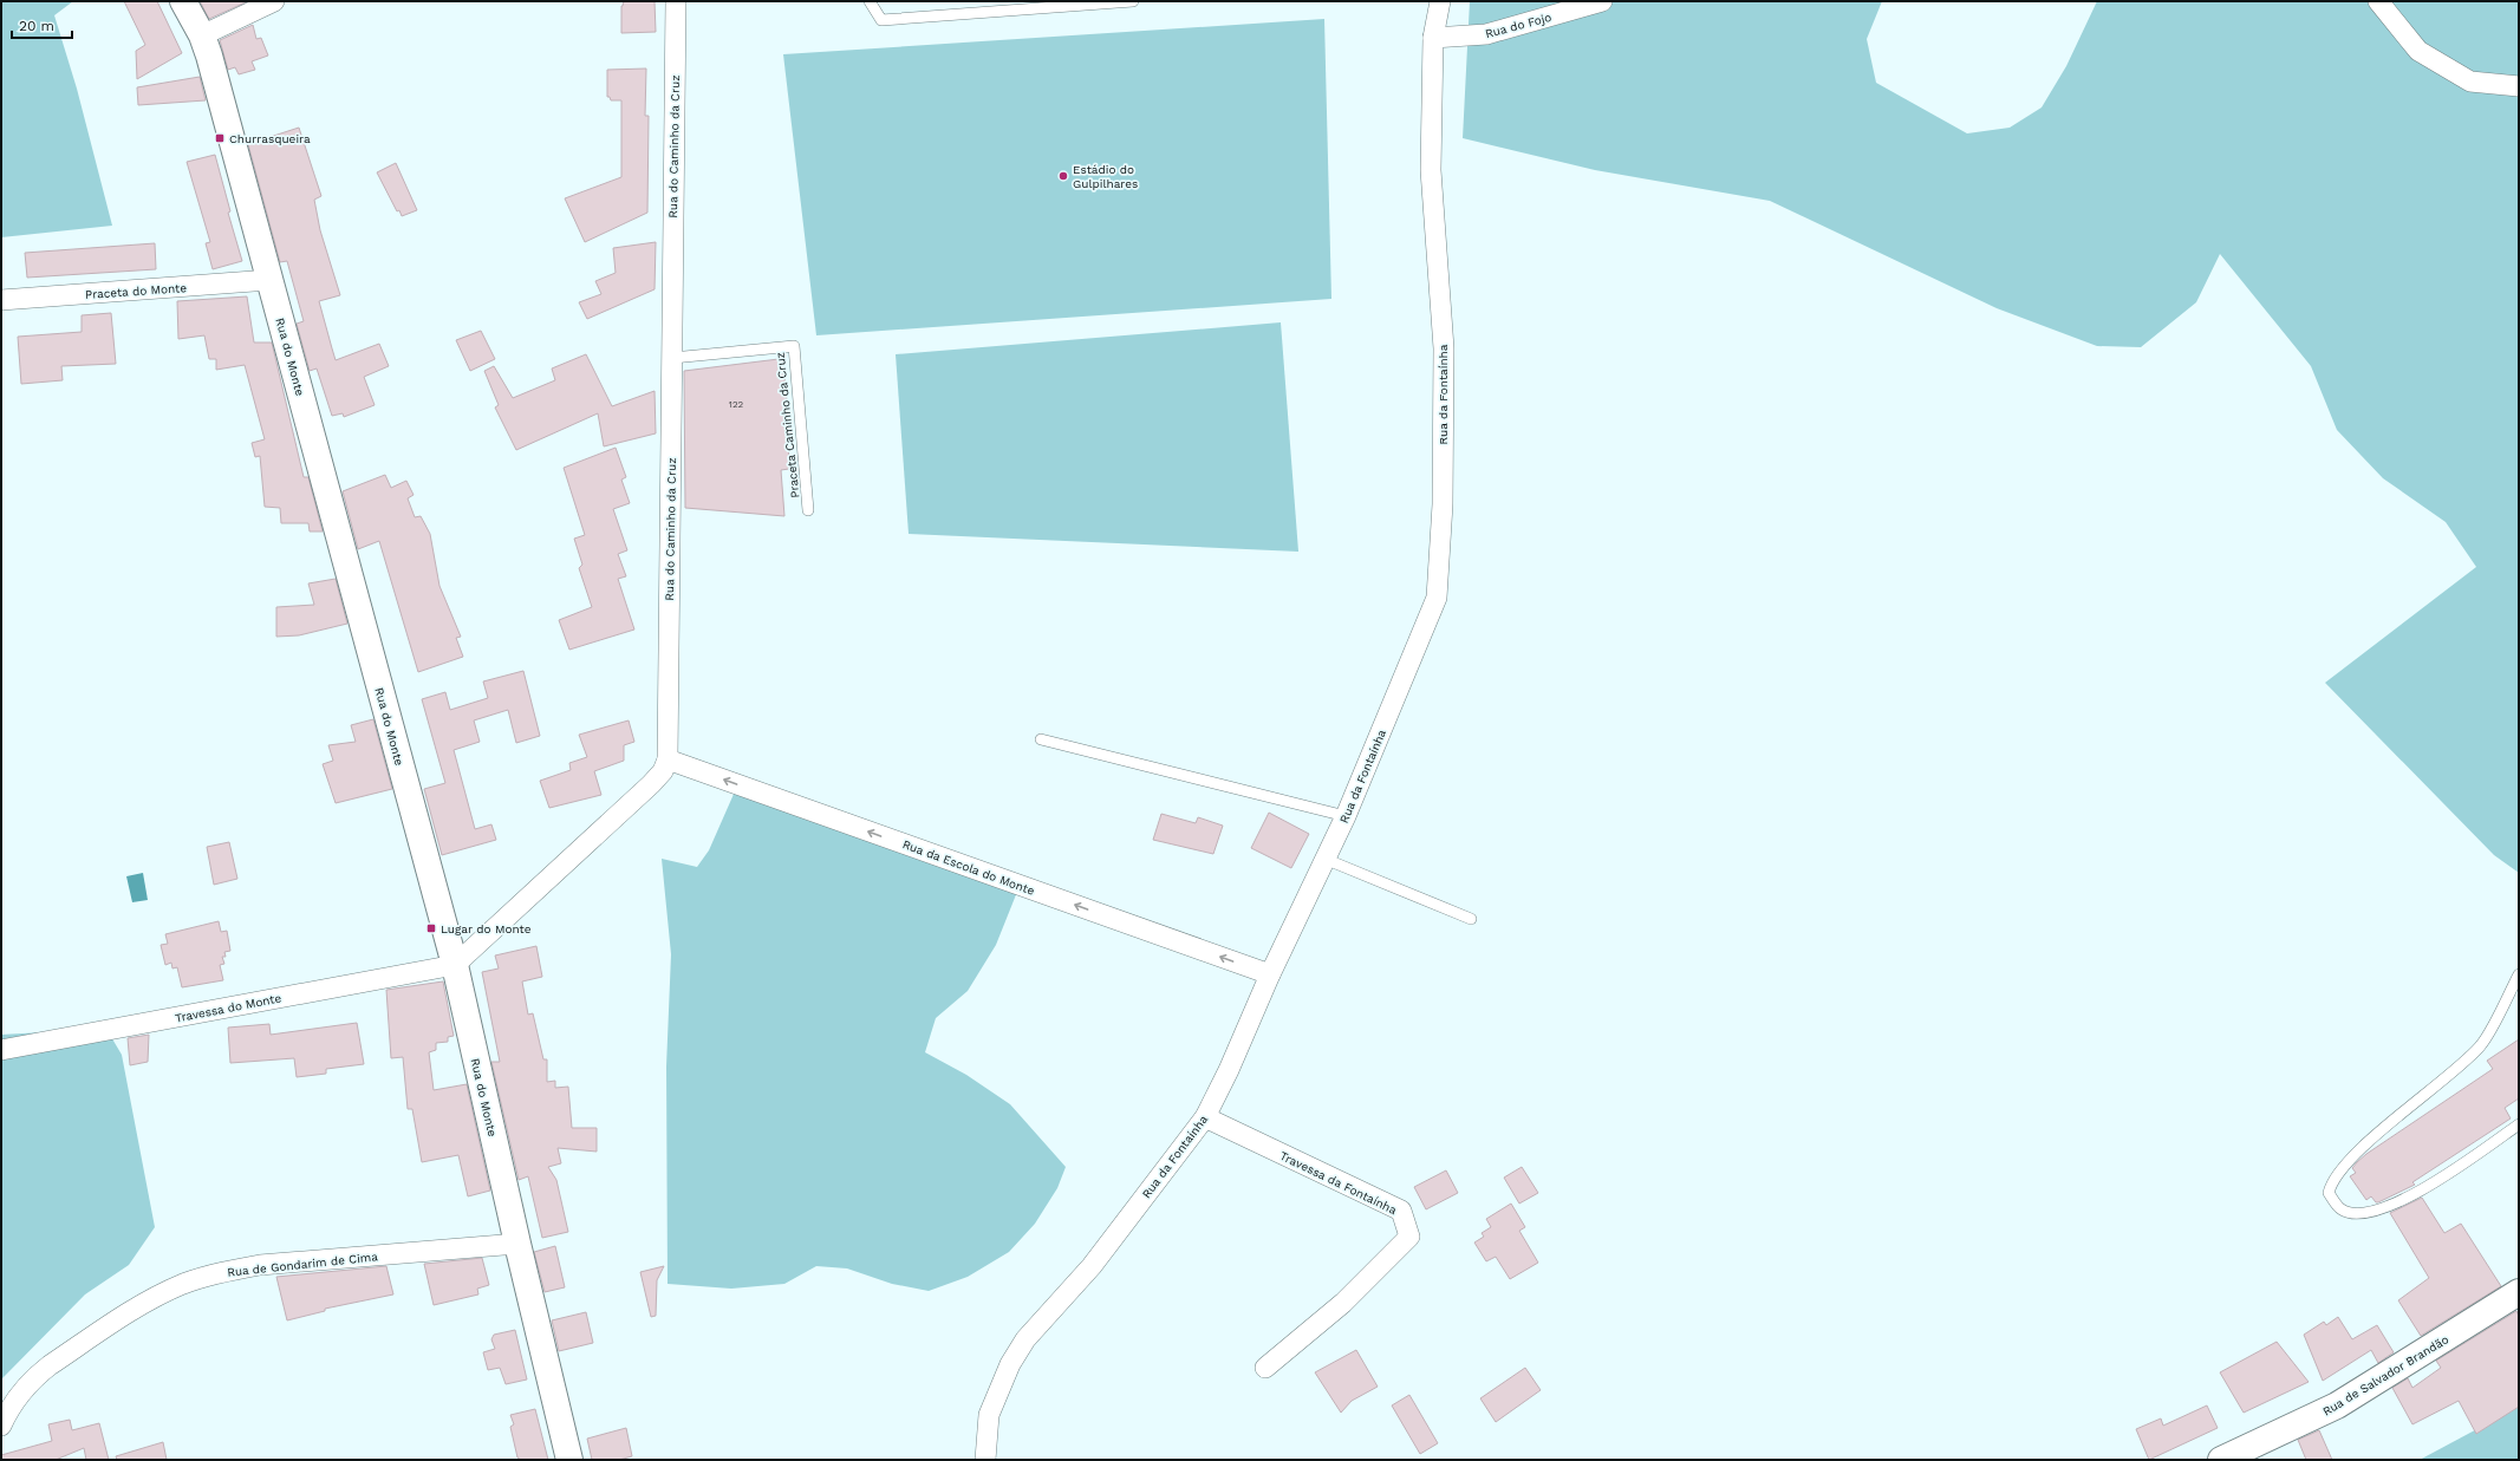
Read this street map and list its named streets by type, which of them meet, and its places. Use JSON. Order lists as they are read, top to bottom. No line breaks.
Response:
{"streets":{"street":["Rua do Fojo","Rua do Caminho da Cruz","Praceta do Monte","Rua do Monte","Rua da Fontaínha","Rua da Escola do Monte","Travessa do Monte","Travessa da Fontaínha","Rua de Gondarim de Cima","Rua de Salvador Brandão"],"lane":["Praceta Caminho da Cruz"]},"crossings":[["Rua do Fojo","Rua da Fontaínha"],["Rua do Caminho da Cruz","Rua do Monte"],["Rua do Caminho da Cruz","Praceta Caminho da Cruz"],["Rua do Caminho da Cruz","Rua da Escola do Monte"],["Rua do Caminho da Cruz","Travessa do Monte"],["Praceta do Monte","Rua do Monte"],["Rua do Monte","Travessa do Monte"],["Rua do Monte","Rua de Gondarim de Cima"],["Rua da Fontaínha","Rua da Escola do Monte"],["Rua da Fontaínha","Travessa da Fontaínha"]],"one_way":["Rua da Escola do Monte"],"places":{"transit":["Churrasqueira","Lugar do Monte"],"other":["Estádio do Gulpilhares"]},"house_numbers":["122"],"scale_bar":"20 m"}
